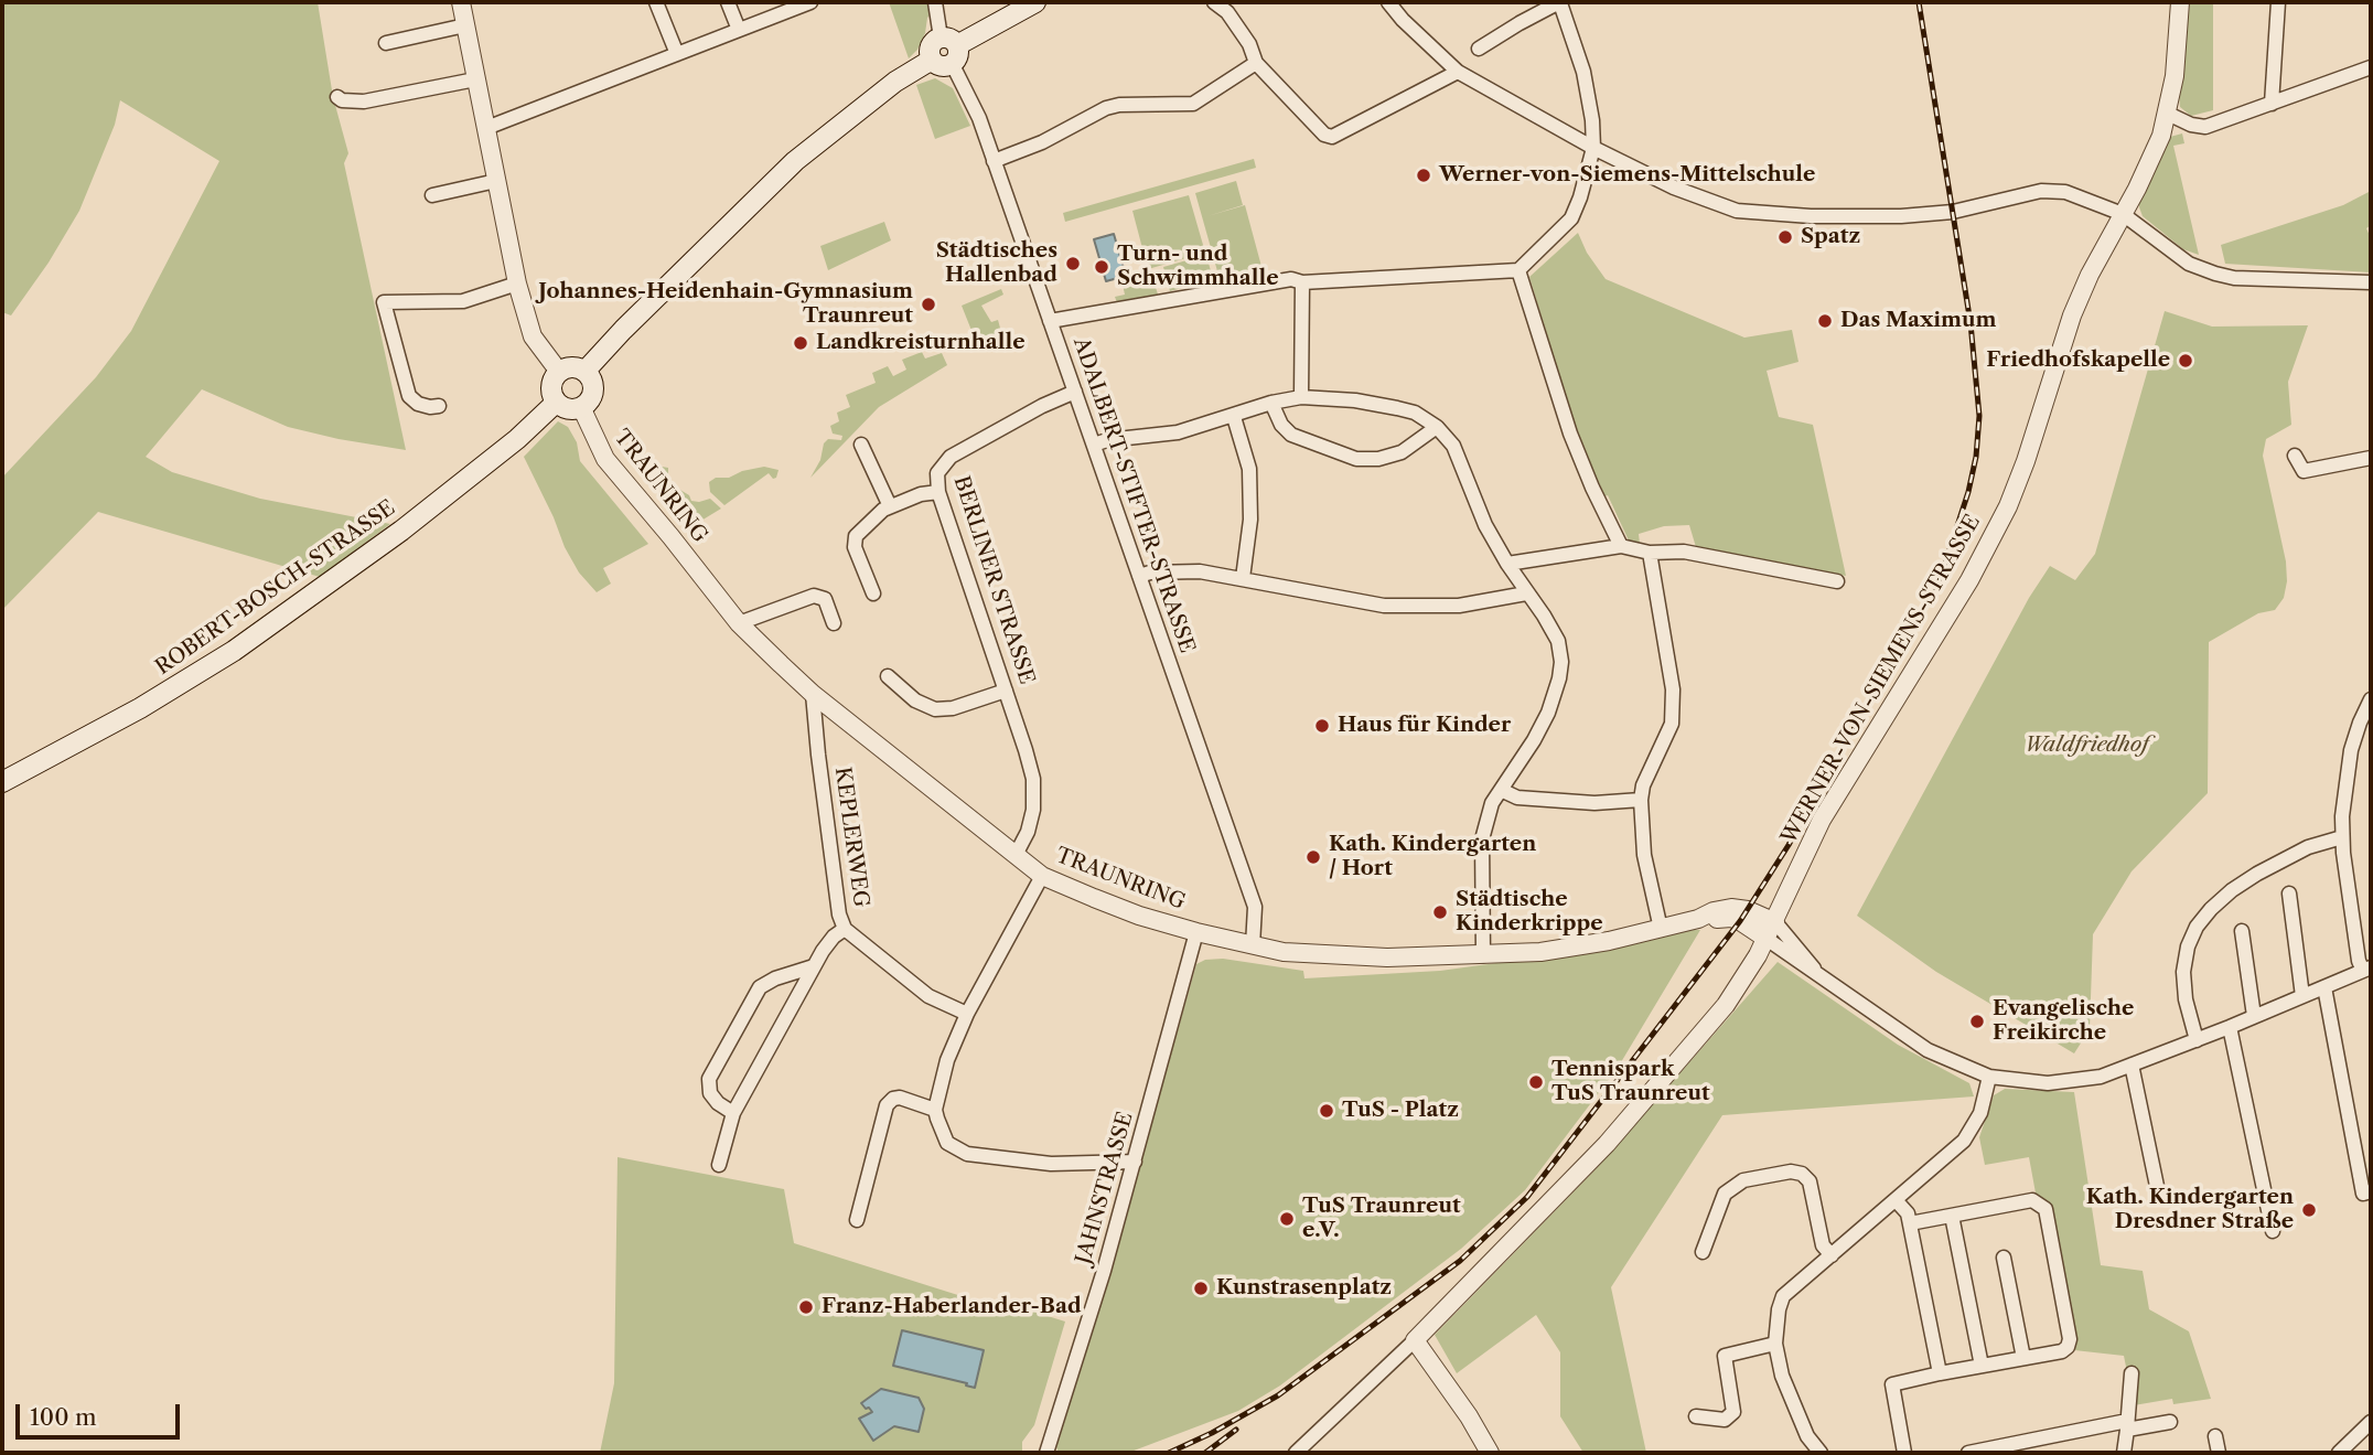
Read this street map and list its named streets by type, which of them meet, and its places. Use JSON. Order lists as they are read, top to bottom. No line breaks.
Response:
{"streets":{"main road":["ROBERT-BOSCH-STRASSE"],"street":["TRAUNRING","ADALBERT-STIFTER-STRASSE","BERLINER STRASSE","WERNER-VON-SIEMENS-STRASSE","KEPLERWEG","JAHNSTRASSE"]},"crossings":[["TRAUNRING","ADALBERT-STIFTER-STRASSE"],["TRAUNRING","BERLINER STRASSE"],["TRAUNRING","ROBERT-BOSCH-STRASSE"],["TRAUNRING","WERNER-VON-SIEMENS-STRASSE"],["TRAUNRING","KEPLERWEG"],["TRAUNRING","JAHNSTRASSE"],["ADALBERT-STIFTER-STRASSE","BERLINER STRASSE"]],"parks":["Waldfriedhof"],"places":["Werner-von-Siemens-Mittelschule","Spatz","Städtisches Hallenbad","Turn- und Schwimmhalle","Johannes-Heidenhain-Gymnasium Traunreut","Das Maximum","Landkreisturnhalle","Friedhofskapelle","Haus für Kinder","Kath. Kindergarten / Hort","Städtische Kinderkrippe","Evangelische Freikirche","Tennispark TuS Traunreut","TuS - Platz","Kath. Kindergarten Dresdner Straße","TuS Traunreut e.V.","Kunstrasenplatz","Franz-Haberlander-Bad"],"scale_bar":"100 m"}
